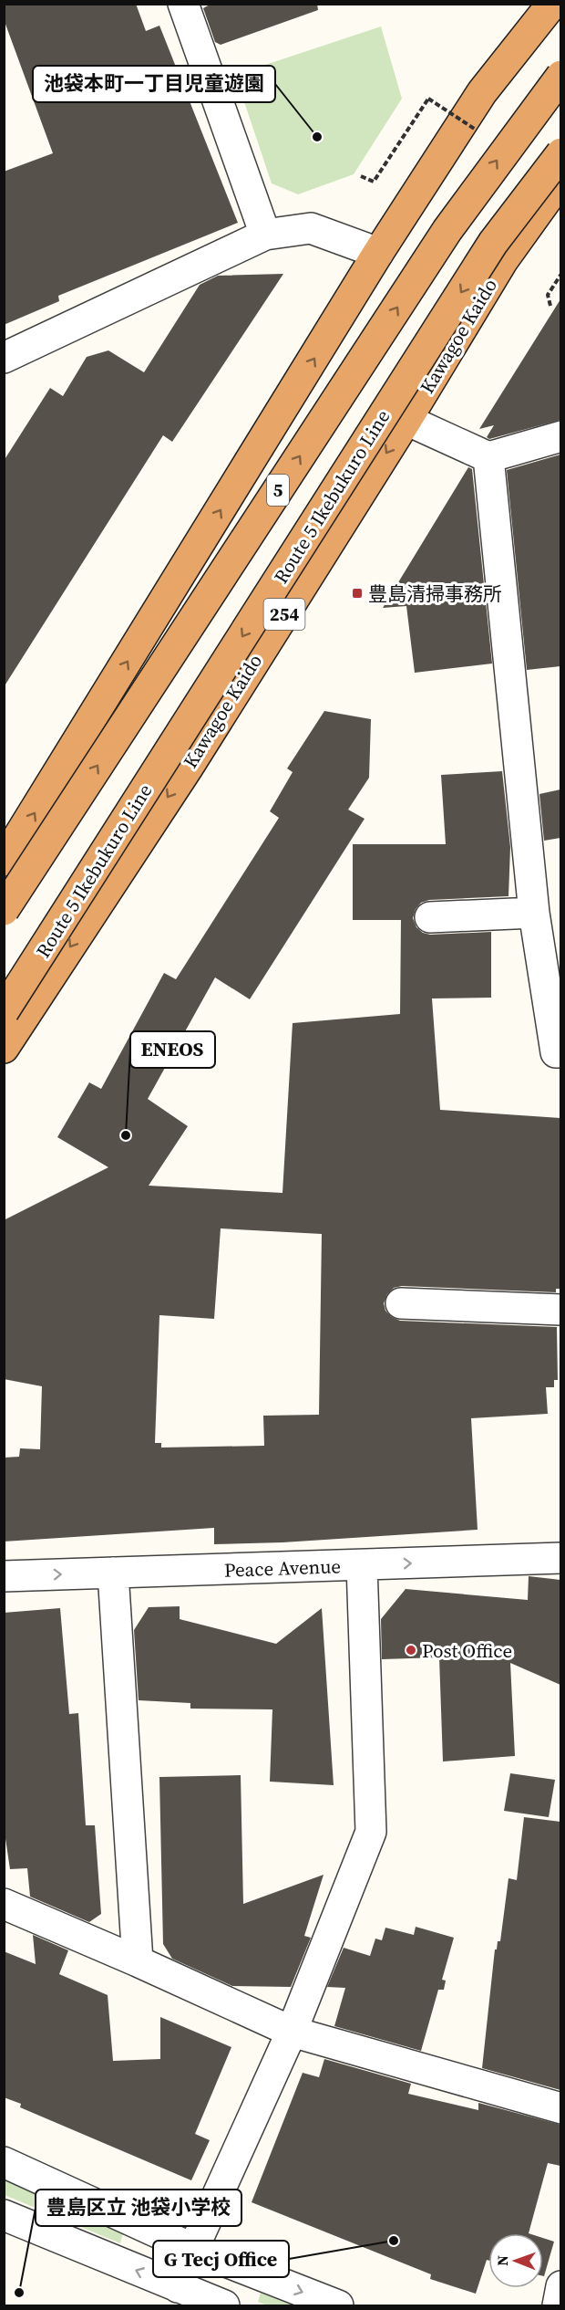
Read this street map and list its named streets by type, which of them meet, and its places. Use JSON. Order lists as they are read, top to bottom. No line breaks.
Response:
{"streets":{"highway":["Kawagoe Kaido","5","Route 5 Ikebukuro Line","254"],"street":["Peace Avenue"]},"places":{"other":["池袋本町一丁目児童遊園","ENEOS","Post Office","G Tecj Office","豊島区立 池袋小学校"],"transit":["豊島清掃事務所"]},"north":"left"}
